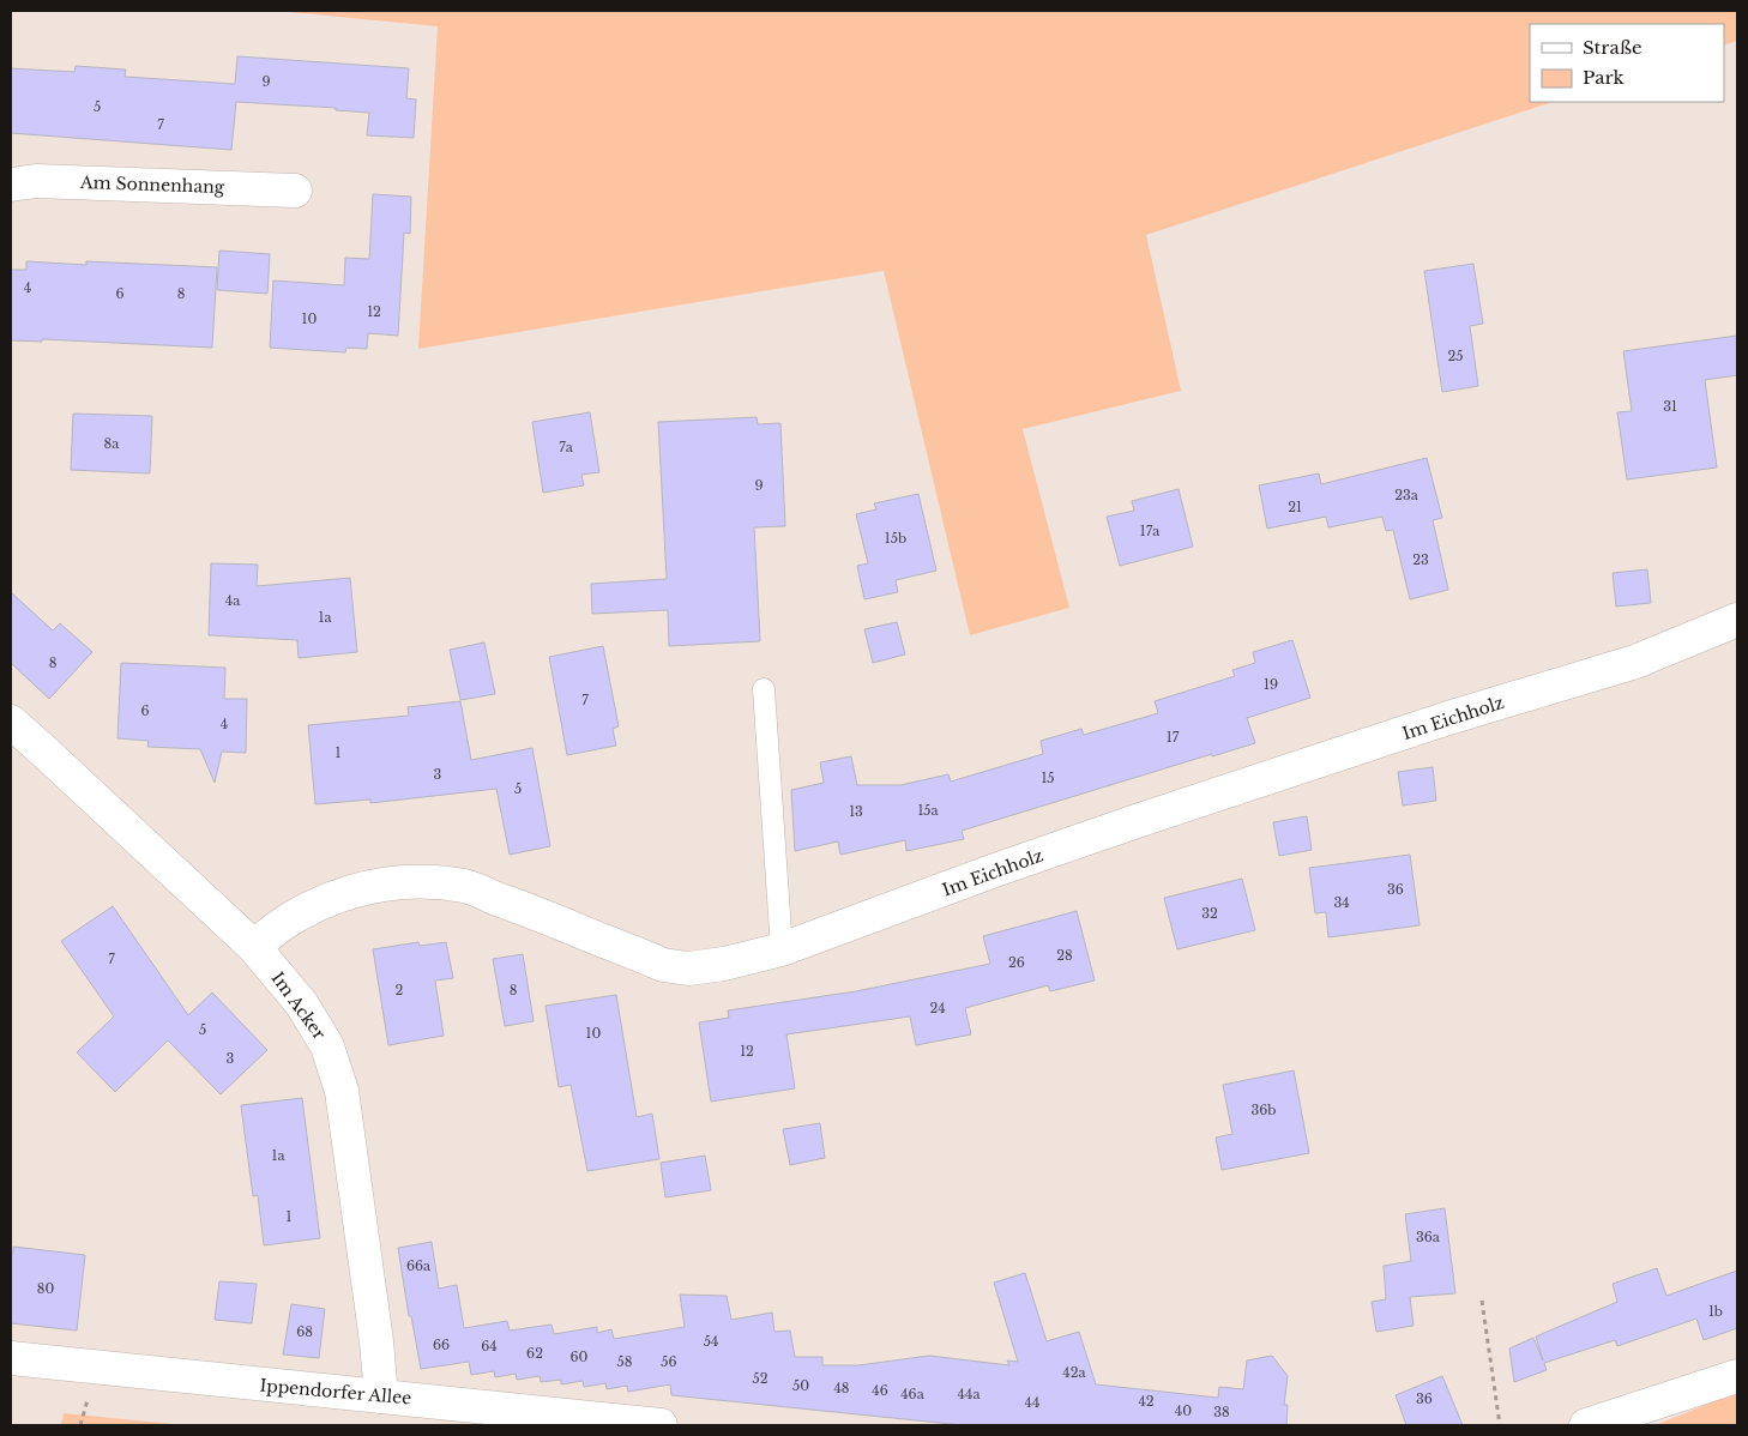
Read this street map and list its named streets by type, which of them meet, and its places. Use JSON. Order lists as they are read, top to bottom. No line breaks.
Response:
{"streets":{"street":["Am Sonnenhang","Im Eichholz","Im Acker","Ippendorfer Allee"]},"crossings":[["Im Eichholz","Im Acker"],["Im Acker","Ippendorfer Allee"]],"house_numbers":["9","5","7","4","6","8","12","10","25","31","8a","7a","9","23a","21","17a","15b","23","4a","1a","8","19","7","6","4","17","1","3","15","5","15a","13","36","34","32","28","7","26","2","8","24","5","10","12","3","36b","1a","1","36a","66a","80","1b","68","54","66","64","62","60","58","56","42a","52","50","48","46","46a","44a","36","42","44","40","38"],"legend":["Straße","Park"]}
